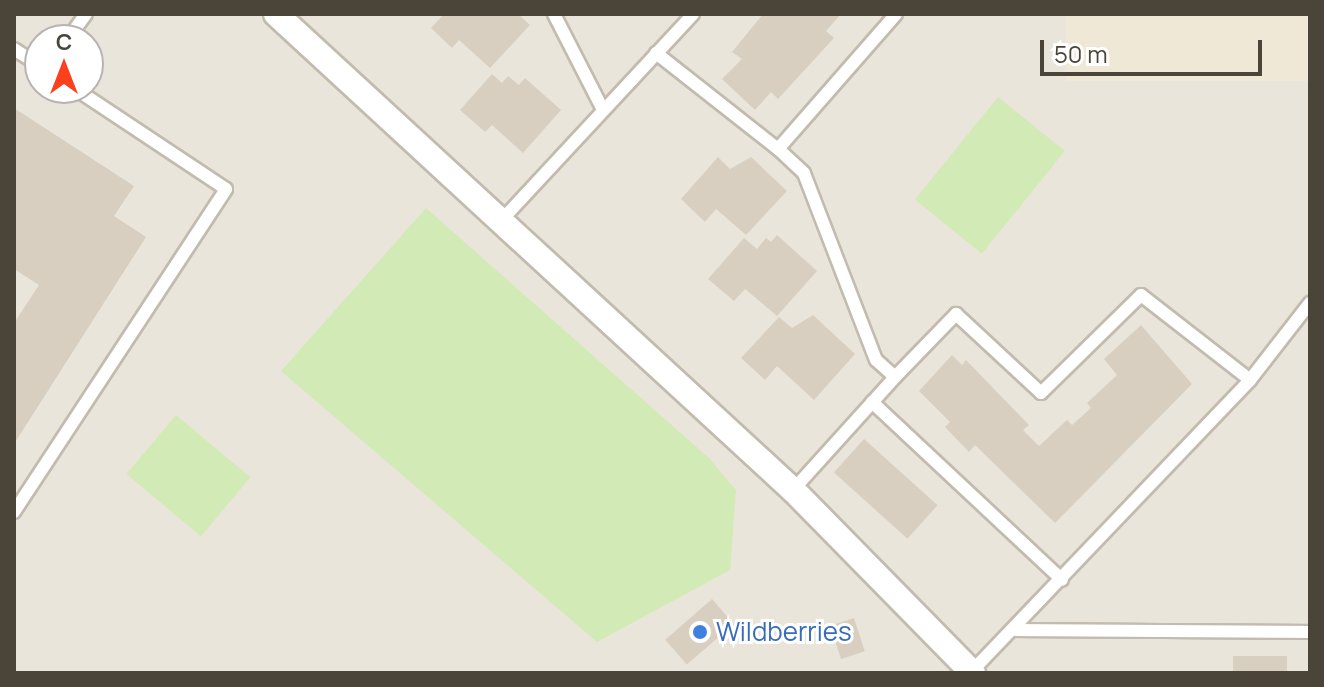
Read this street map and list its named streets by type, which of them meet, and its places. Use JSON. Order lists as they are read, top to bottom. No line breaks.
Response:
{"places":["Wildberries"],"scale_bar":"50 m","north":"top"}
